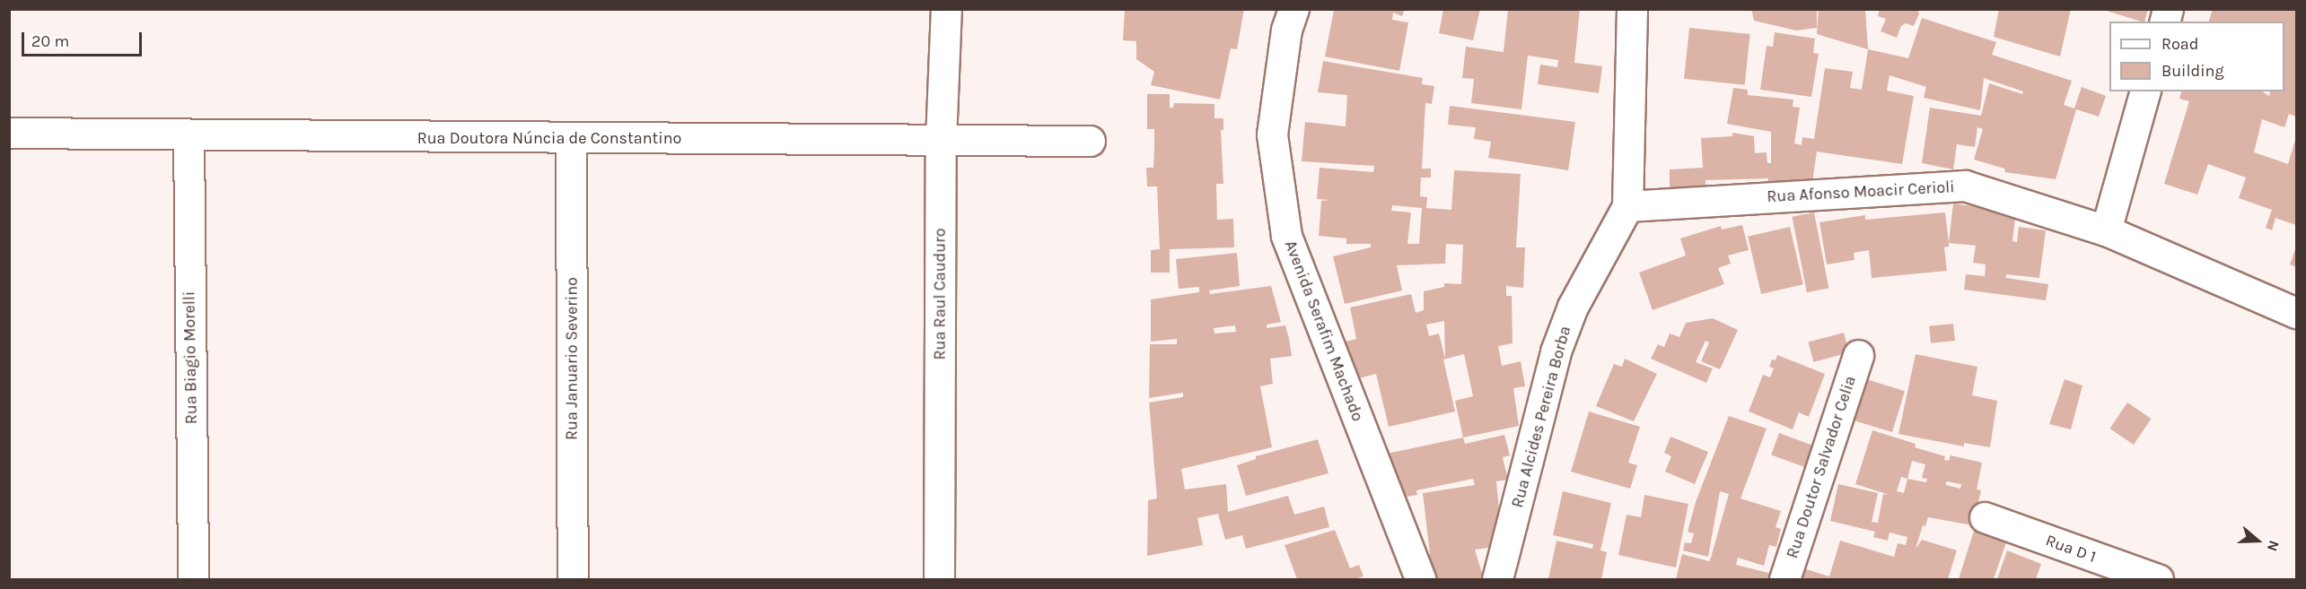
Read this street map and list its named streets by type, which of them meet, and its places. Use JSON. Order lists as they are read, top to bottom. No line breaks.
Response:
{"streets":{"street":["Rua Doutora Núncia de Constantino","Rua Afonso Moacir Cerioli","Rua Raul Cauduro","Avenida Serafim Machado","Rua Biagio Morelli","Rua Januario Severino","Rua Alcides Pereira Borba","Rua Doutor Salvador Celia","Rua D 1"]},"crossings":[["Rua Doutora Núncia de Constantino","Rua Raul Cauduro"],["Rua Doutora Núncia de Constantino","Rua Biagio Morelli"],["Rua Doutora Núncia de Constantino","Rua Januario Severino"],["Rua Afonso Moacir Cerioli","Rua Alcides Pereira Borba"]],"legend":["Road","Building"],"scale_bar":"20 m","north":"right"}
